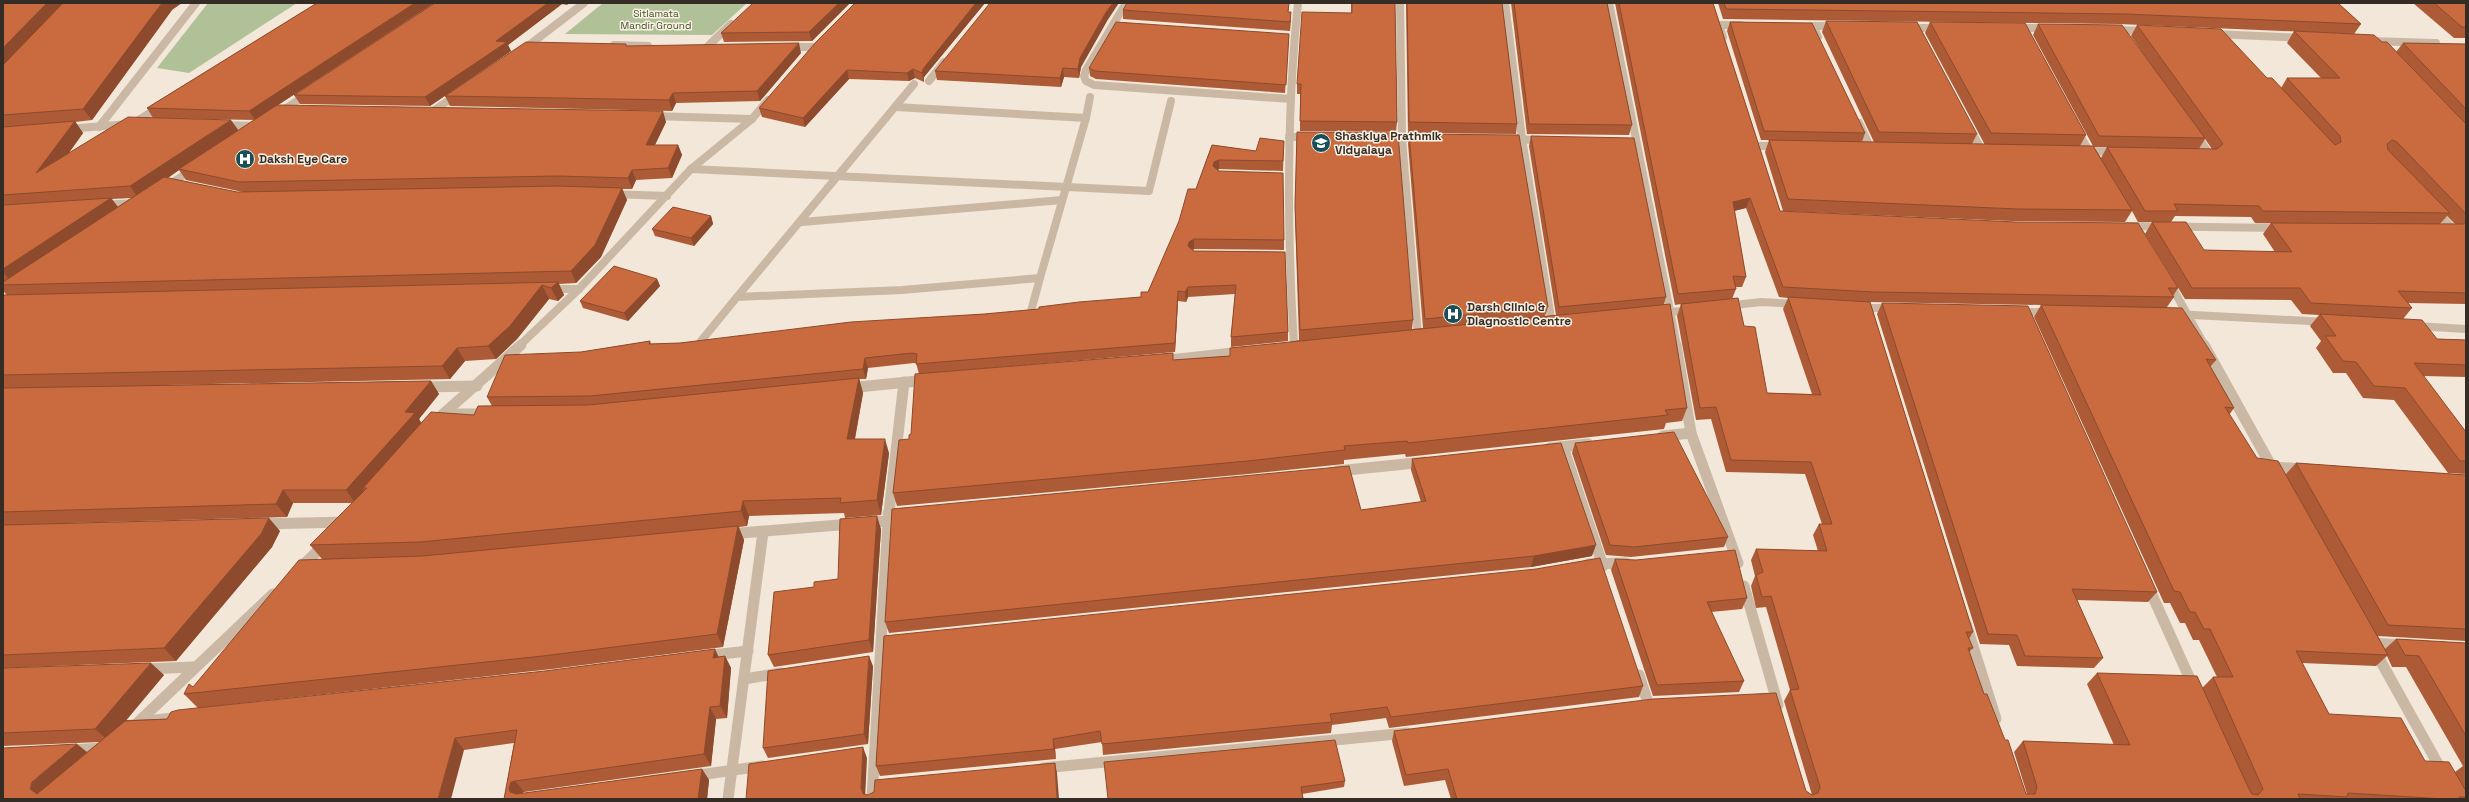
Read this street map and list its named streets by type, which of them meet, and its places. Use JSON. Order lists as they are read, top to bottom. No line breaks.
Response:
{"parks":["Sitlamata Mandir Ground"],"places":{"school or university":["Shaskiya Prathmik Vidyalaya"],"hospital":["Daksh Eye Care","Darsh Clinic & Diagnostic Centre"]}}
